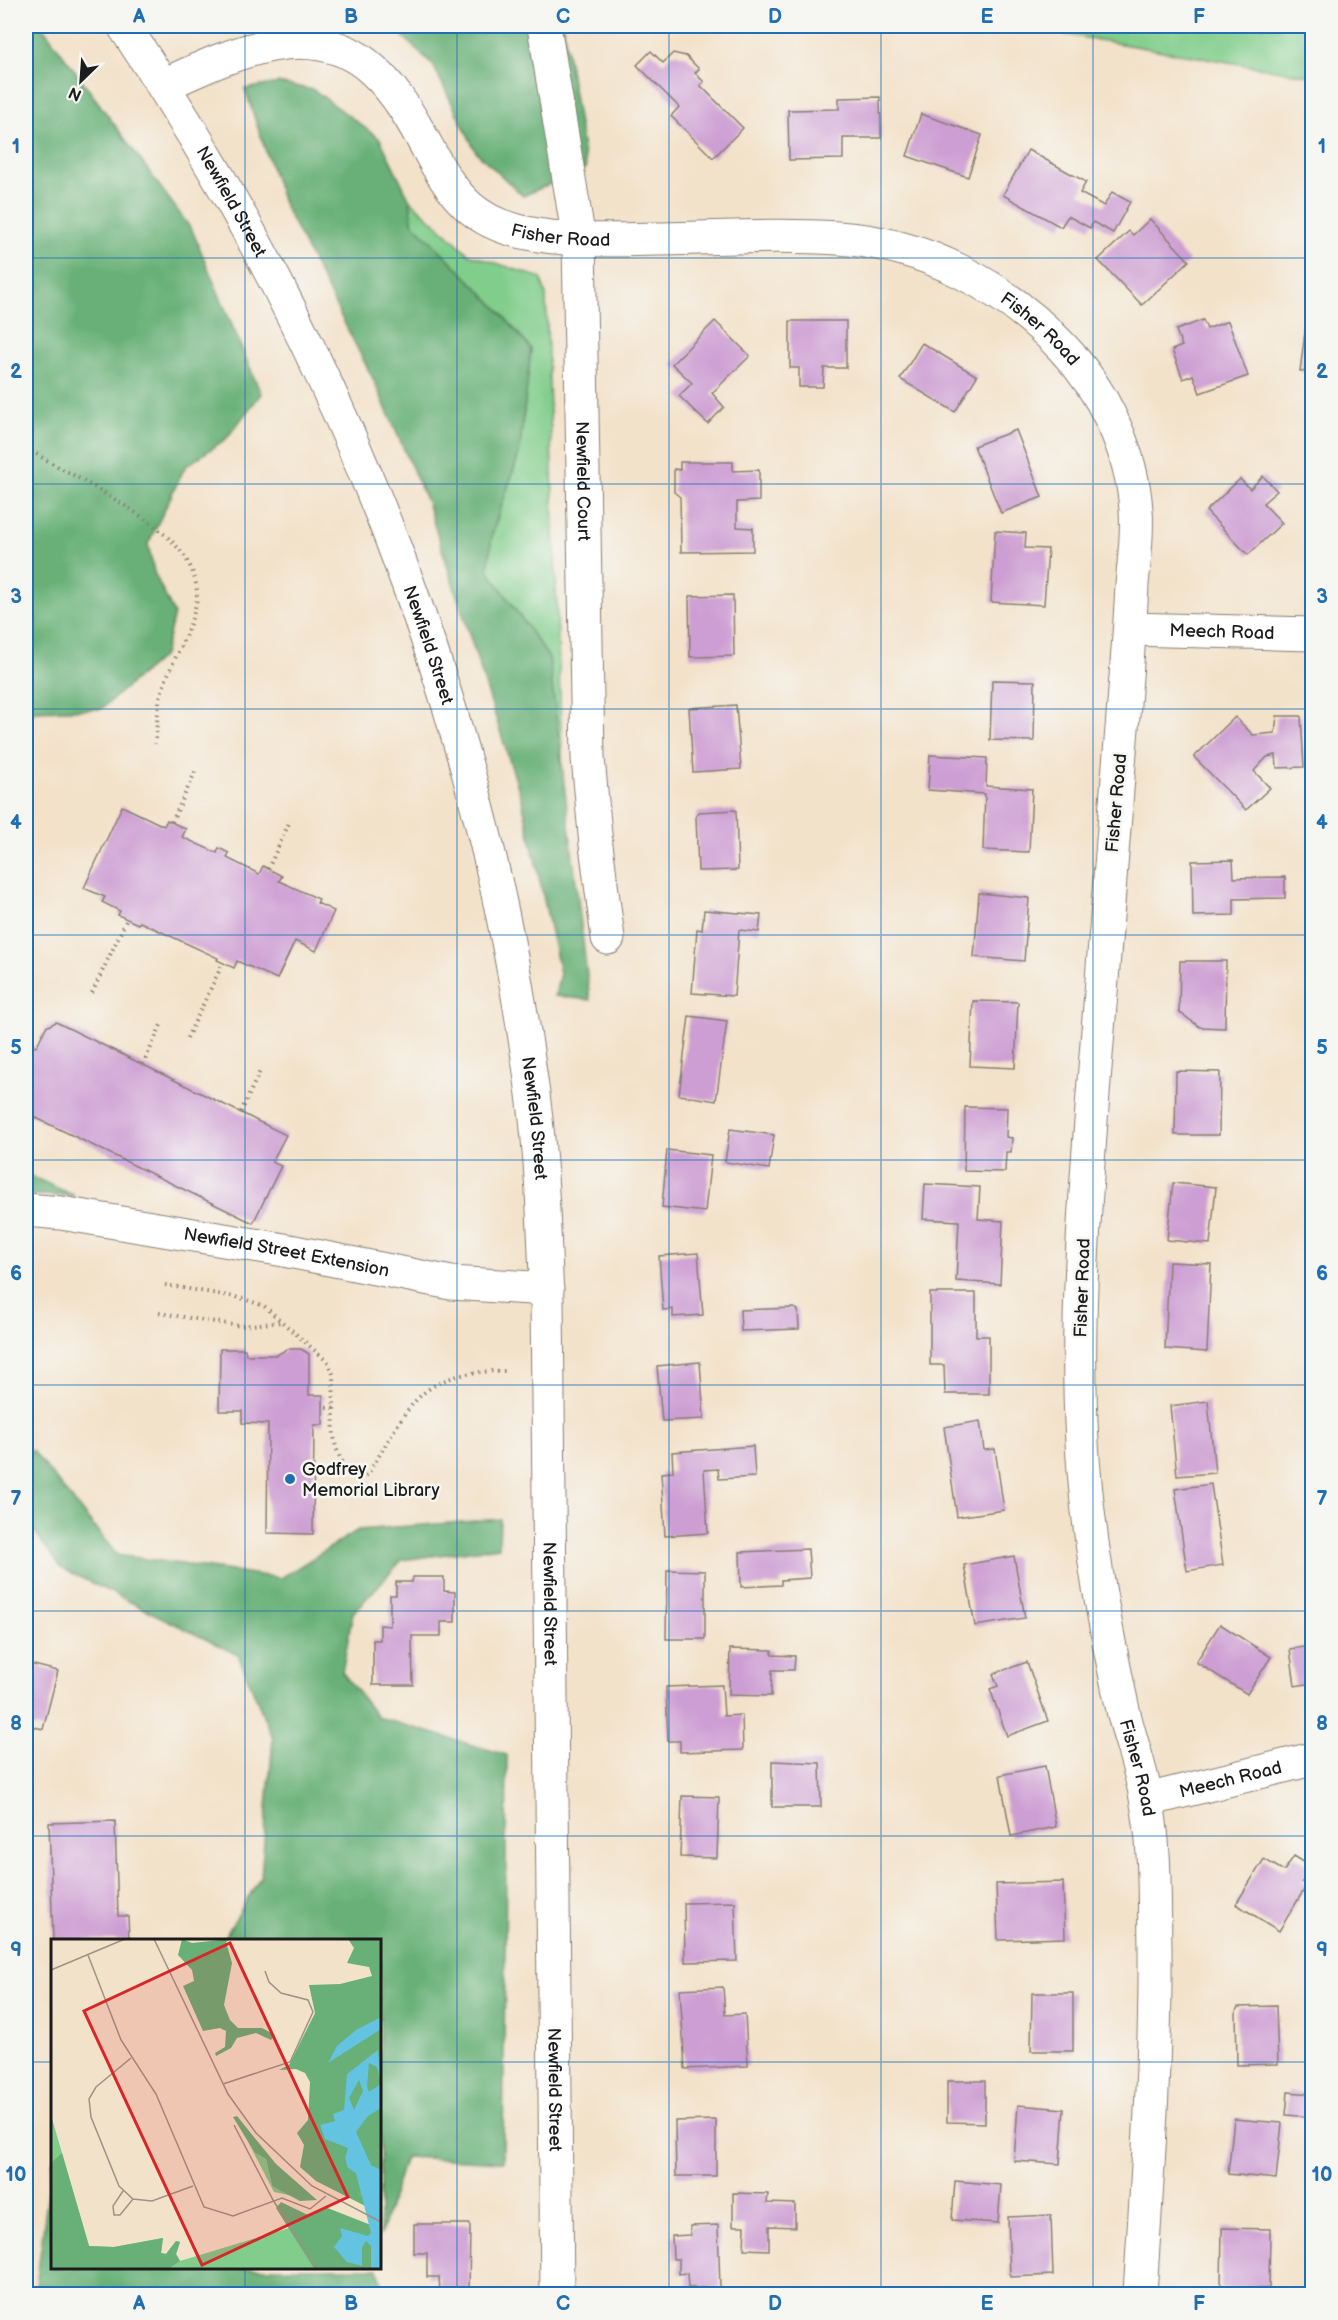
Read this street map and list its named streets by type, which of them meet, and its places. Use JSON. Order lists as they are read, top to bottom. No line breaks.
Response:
{"streets":{"street":["Newfield Street","Fisher Road","Newfield Court","Meech Road","Newfield Street Extension"]},"crossings":[["Newfield Street","Fisher Road"],["Newfield Street","Newfield Street Extension"],["Fisher Road","Newfield Court"],["Fisher Road","Meech Road"]],"places":["Godfrey Memorial Library"],"north":"bottom left","grid":{"columns":["A","B","C","D","E","F"],"rows":["1","2","3","4","5","6","7","8","9","10"]}}
